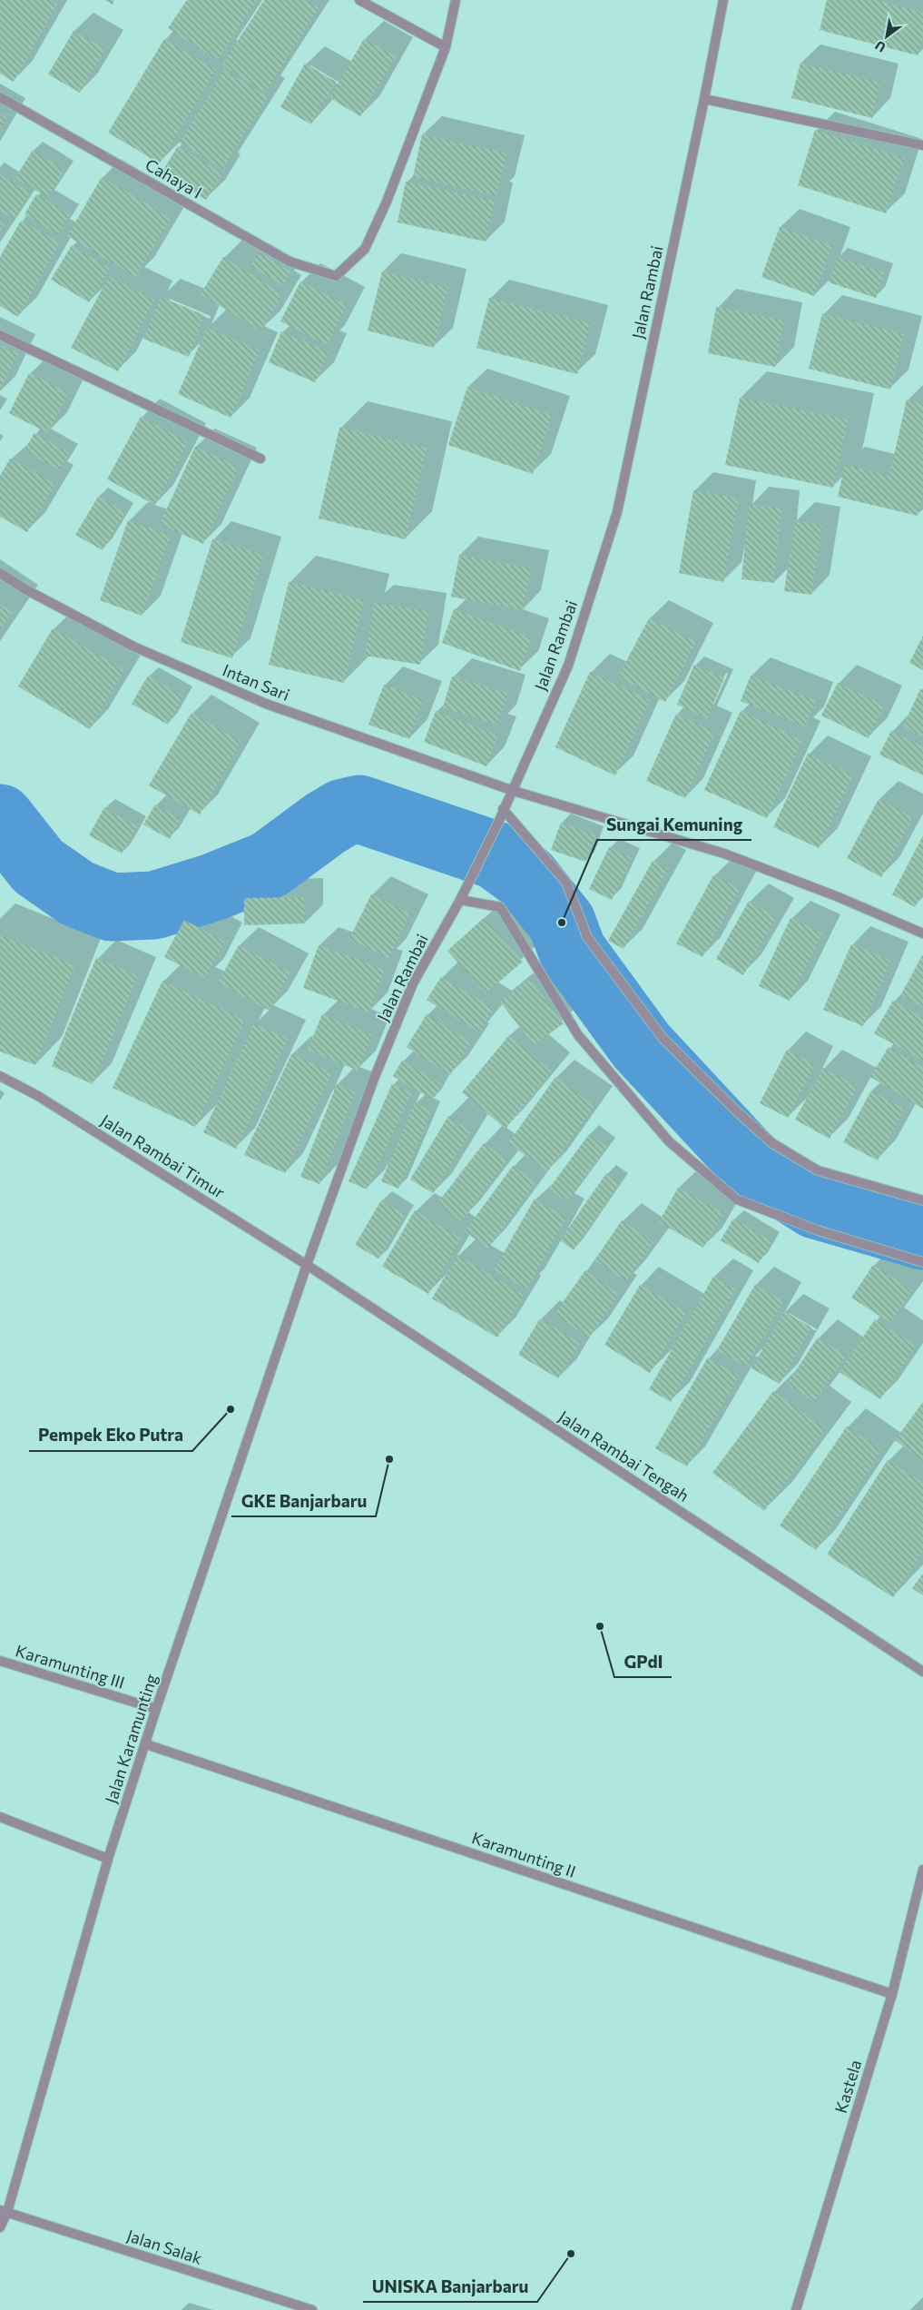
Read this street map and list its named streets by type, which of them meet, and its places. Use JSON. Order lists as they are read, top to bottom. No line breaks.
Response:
{"streets":{"street":["Cahaya I","Jalan Rambai","Intan Sari","Jalan Rambai Timur","Jalan Rambai Tengah","Karamunting III","Jalan Karamunting","Karamunting II","Kastela","Jalan Salak"]},"crossings":[["Jalan Rambai","Intan Sari"],["Jalan Rambai","Jalan Rambai Timur"],["Jalan Rambai","Jalan Rambai Tengah"],["Jalan Rambai","Jalan Karamunting"],["Jalan Rambai Timur","Jalan Rambai Tengah"],["Jalan Rambai Timur","Jalan Karamunting"],["Jalan Rambai Tengah","Jalan Karamunting"],["Karamunting III","Jalan Karamunting"],["Jalan Karamunting","Karamunting II"],["Jalan Karamunting","Jalan Salak"],["Karamunting II","Kastela"]],"places":["Sungai Kemuning","Pempek Eko Putra","GKE Banjarbaru","GPdI","UNISKA Banjarbaru"],"north":"bottom left"}
